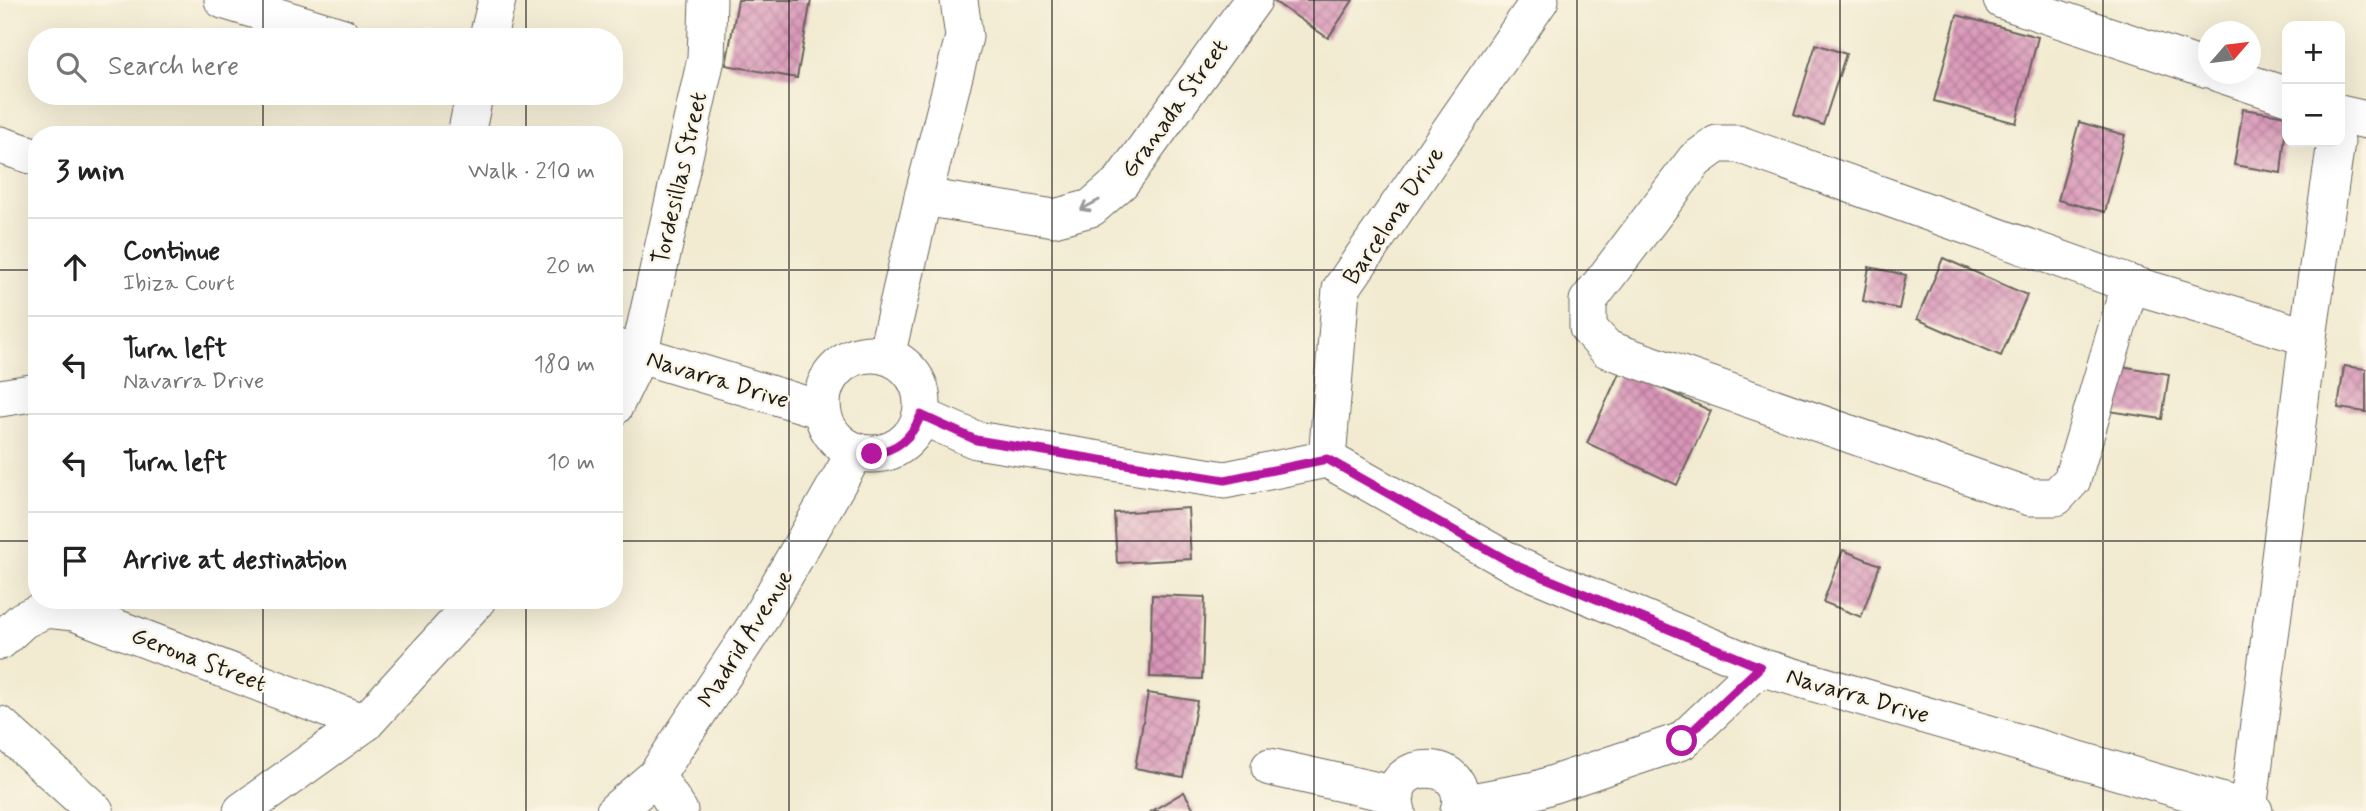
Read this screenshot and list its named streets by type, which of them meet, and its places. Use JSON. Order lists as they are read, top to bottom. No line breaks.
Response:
{"streets":{"street":["Granada Street","Tordesillas Street","Barcelona Drive","Navarra Drive","Madrid Avenue","Gerona Street"]},"crossings":[["Tordesillas Street","Navarra Drive"],["Barcelona Drive","Navarra Drive"],["Navarra Drive","Madrid Avenue"]],"one_way":["Granada Street"],"north":"top right","page":{"map_buttons":["+","−"],"search":"Search here","heading":["3 min","Walk · 210 m"],"list":[["Continue","Ibiza Court","20 m"],["Turn left","Navarra Drive","180 m"],["Turn left","10 m"],"Arrive at destination"]}}
